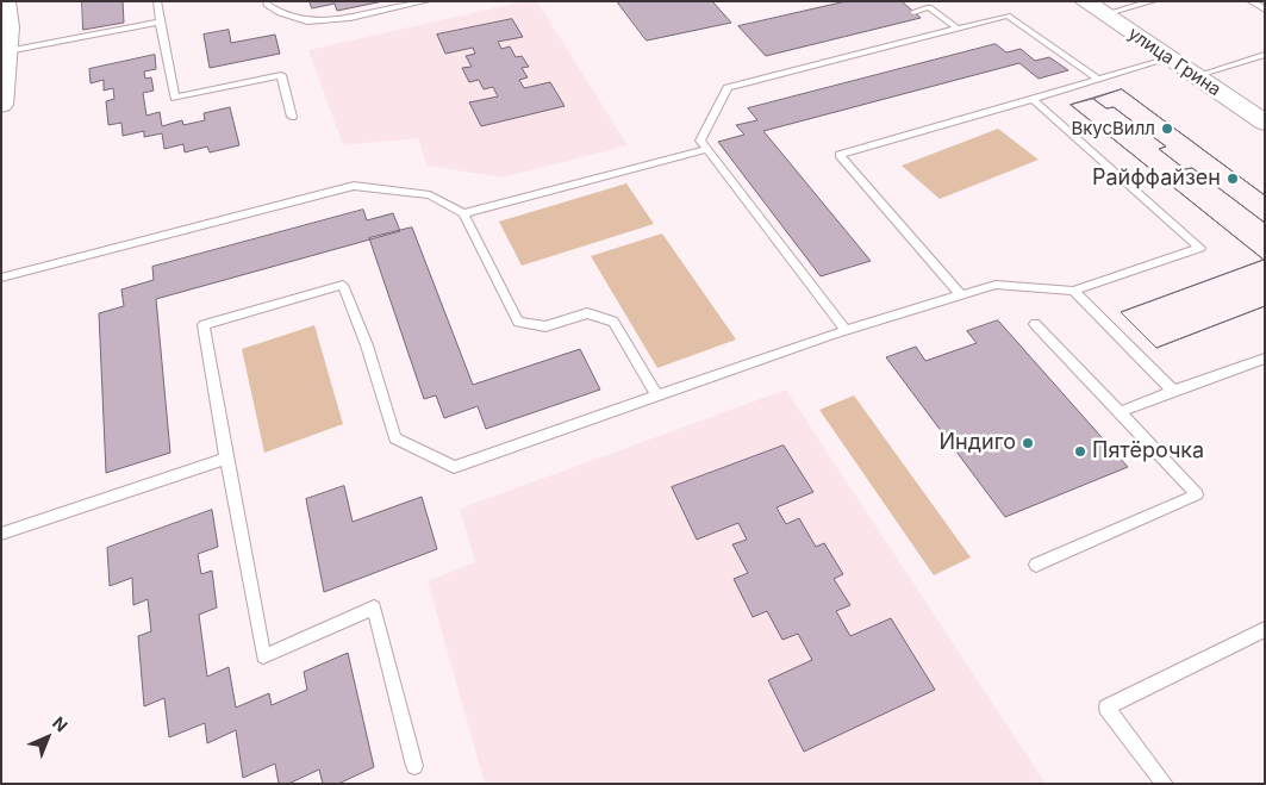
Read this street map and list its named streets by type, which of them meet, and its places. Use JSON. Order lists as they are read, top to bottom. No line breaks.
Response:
{"streets":{"street":["улица Грина"]},"places":["ВкусВилл","Райффайзен","Индиго","Пятёрочка"],"north":"top right"}
